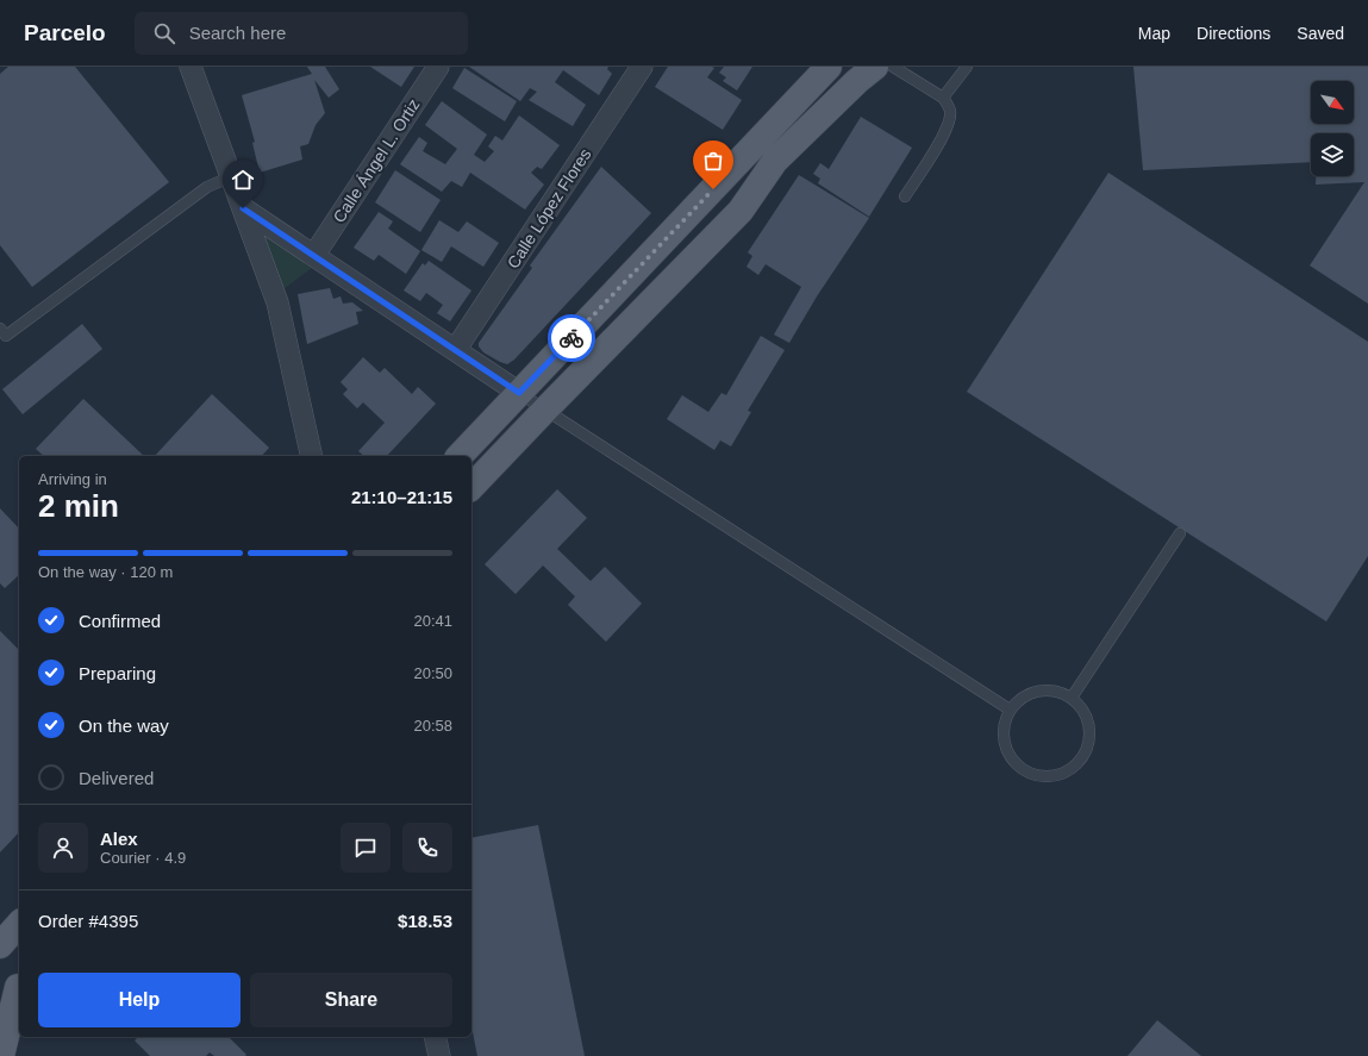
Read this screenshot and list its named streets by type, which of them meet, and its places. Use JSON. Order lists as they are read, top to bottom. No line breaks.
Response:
{"streets":{"street":["Calle Ángel L. Ortiz","Calle López Flores"]},"north":"bottom right","page":{"header":"Parcelo","search":"Search here","nav":["Map","Directions","Saved"],"heading":["2 min","Arriving in","21:10–21:15"],"panel":["Alex","Courier · 4.9","Order #4395","$18.53"],"bar":"On the way · 120 m","list":[["Confirmed","20:41"],["Preparing","20:50"],["On the way","20:58"],"Delivered"],"buttons":["Help","Share"]}}
